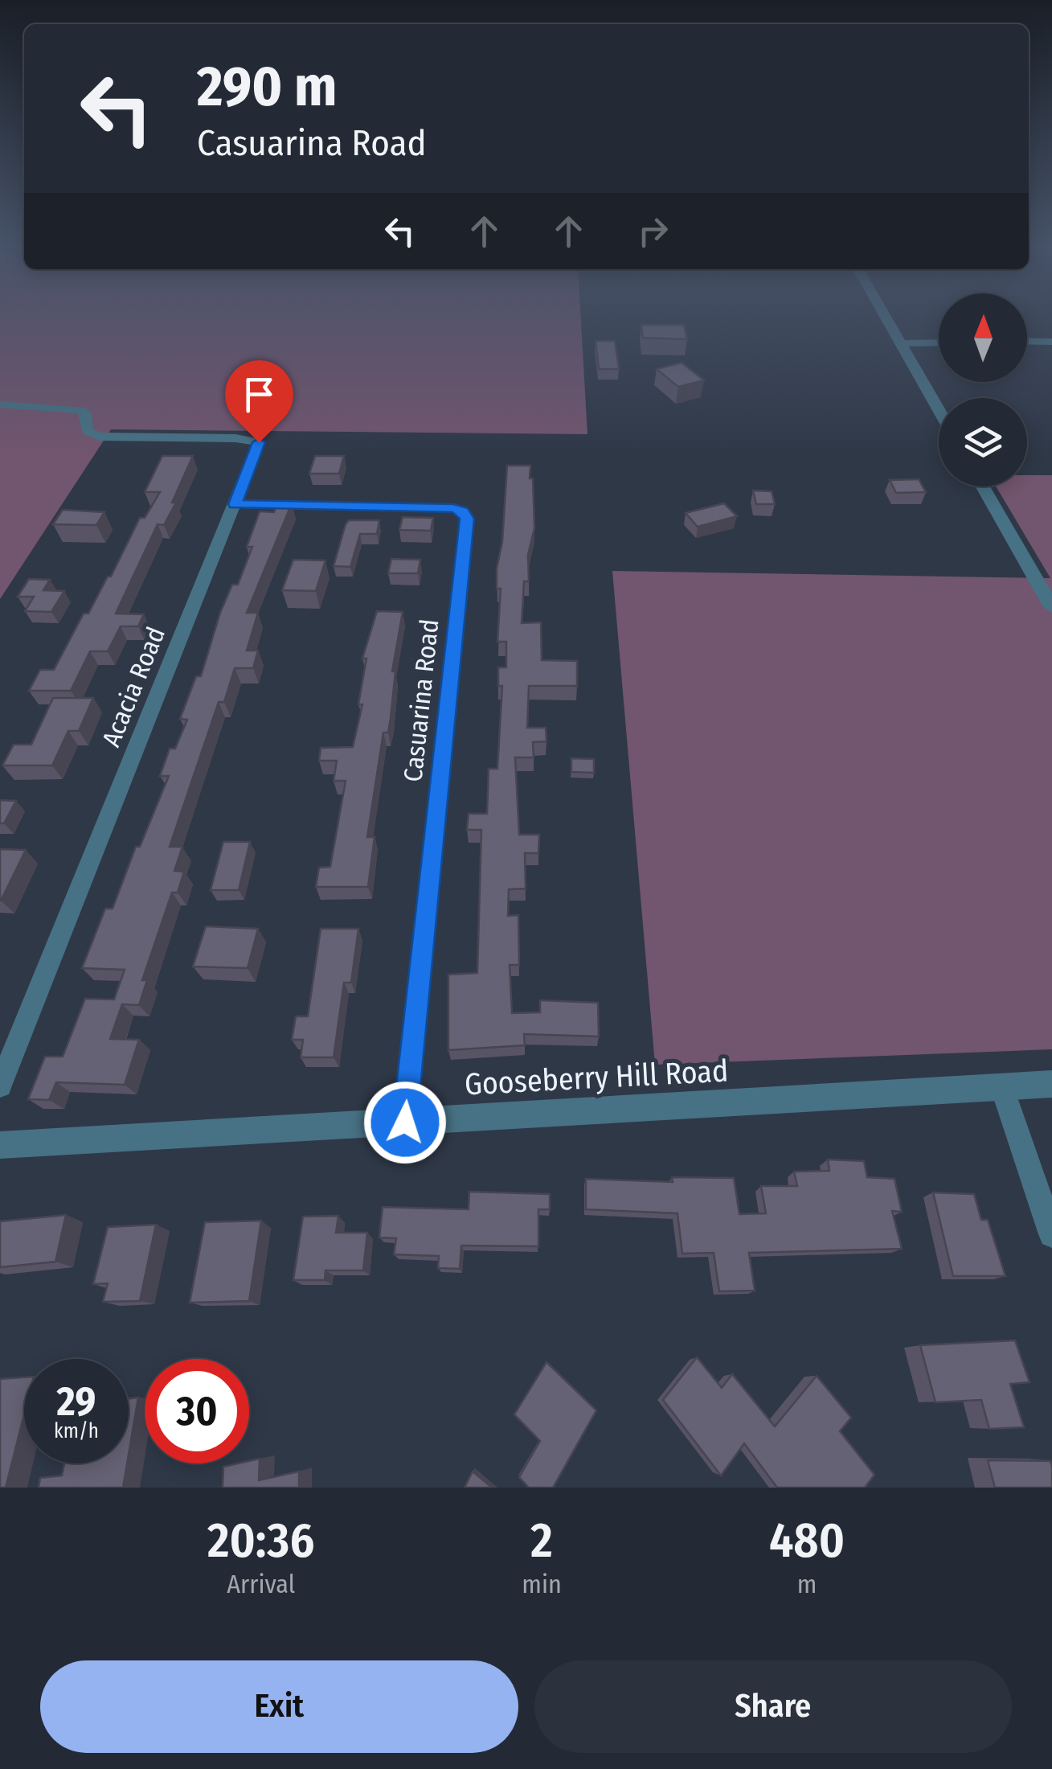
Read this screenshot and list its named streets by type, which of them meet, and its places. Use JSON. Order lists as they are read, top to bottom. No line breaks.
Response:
{"streets":{"street":["Acacia Road","Casuarina Road","Gooseberry Hill Road"]},"crossings":[["Acacia Road","Casuarina Road"],["Casuarina Road","Gooseberry Hill Road"]],"north":"top","page":{"turn":["290 m","Casuarina Road"],"speed":"29 km/h","limit":"30","eta":["20:36","Arrival","2","min","480","m"],"buttons":["Exit","Share"]}}
